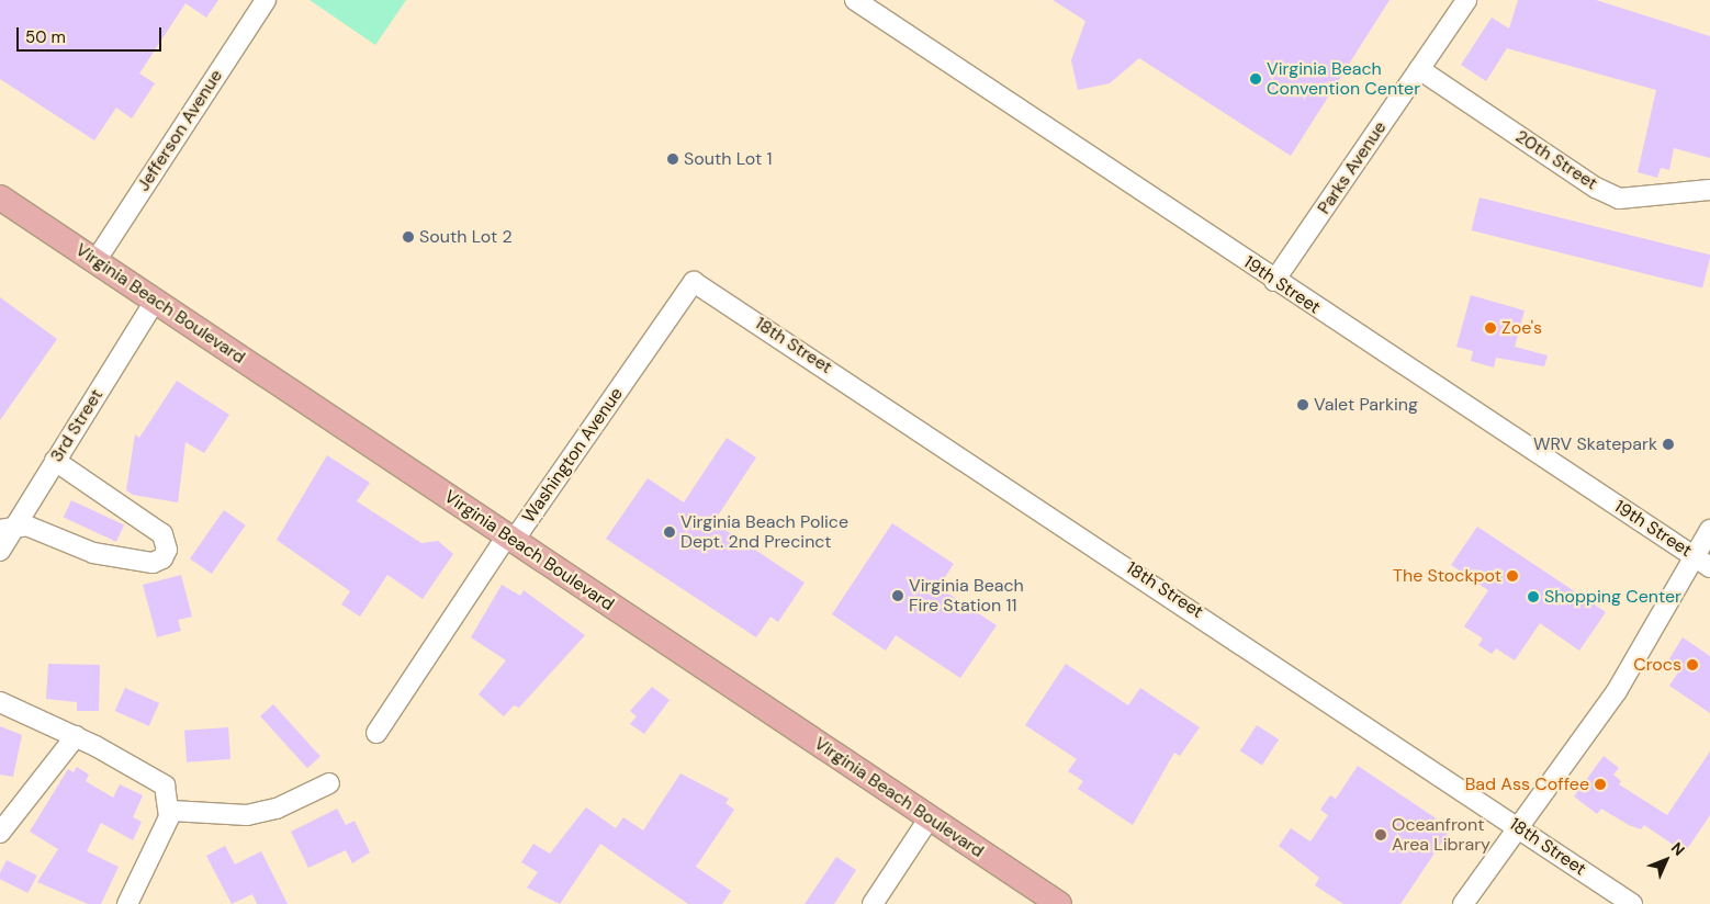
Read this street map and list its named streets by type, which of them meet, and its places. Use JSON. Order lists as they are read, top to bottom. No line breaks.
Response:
{"streets":{"main road":["Virginia Beach Boulevard"],"street":["Jefferson Avenue","20th Street","Parks Avenue","19th Street","18th Street","3rd Street","Washington Avenue"]},"crossings":[["Jefferson Avenue","Virginia Beach Boulevard"],["20th Street","Parks Avenue"],["Parks Avenue","19th Street"],["Virginia Beach Boulevard","3rd Street"],["Virginia Beach Boulevard","Washington Avenue"],["18th Street","Washington Avenue"]],"places":["Virginia Beach Convention Center","South Lot 1","South Lot 2","Zoe's","Valet Parking","WRV Skatepark","Virginia Beach Police Dept. 2nd Precinct","The Stockpot","Virginia Beach Fire Station 11","Shopping Center","Crocs","Bad Ass Coffee","Oceanfront Area Library"],"scale_bar":"50 m","north":"top right"}
